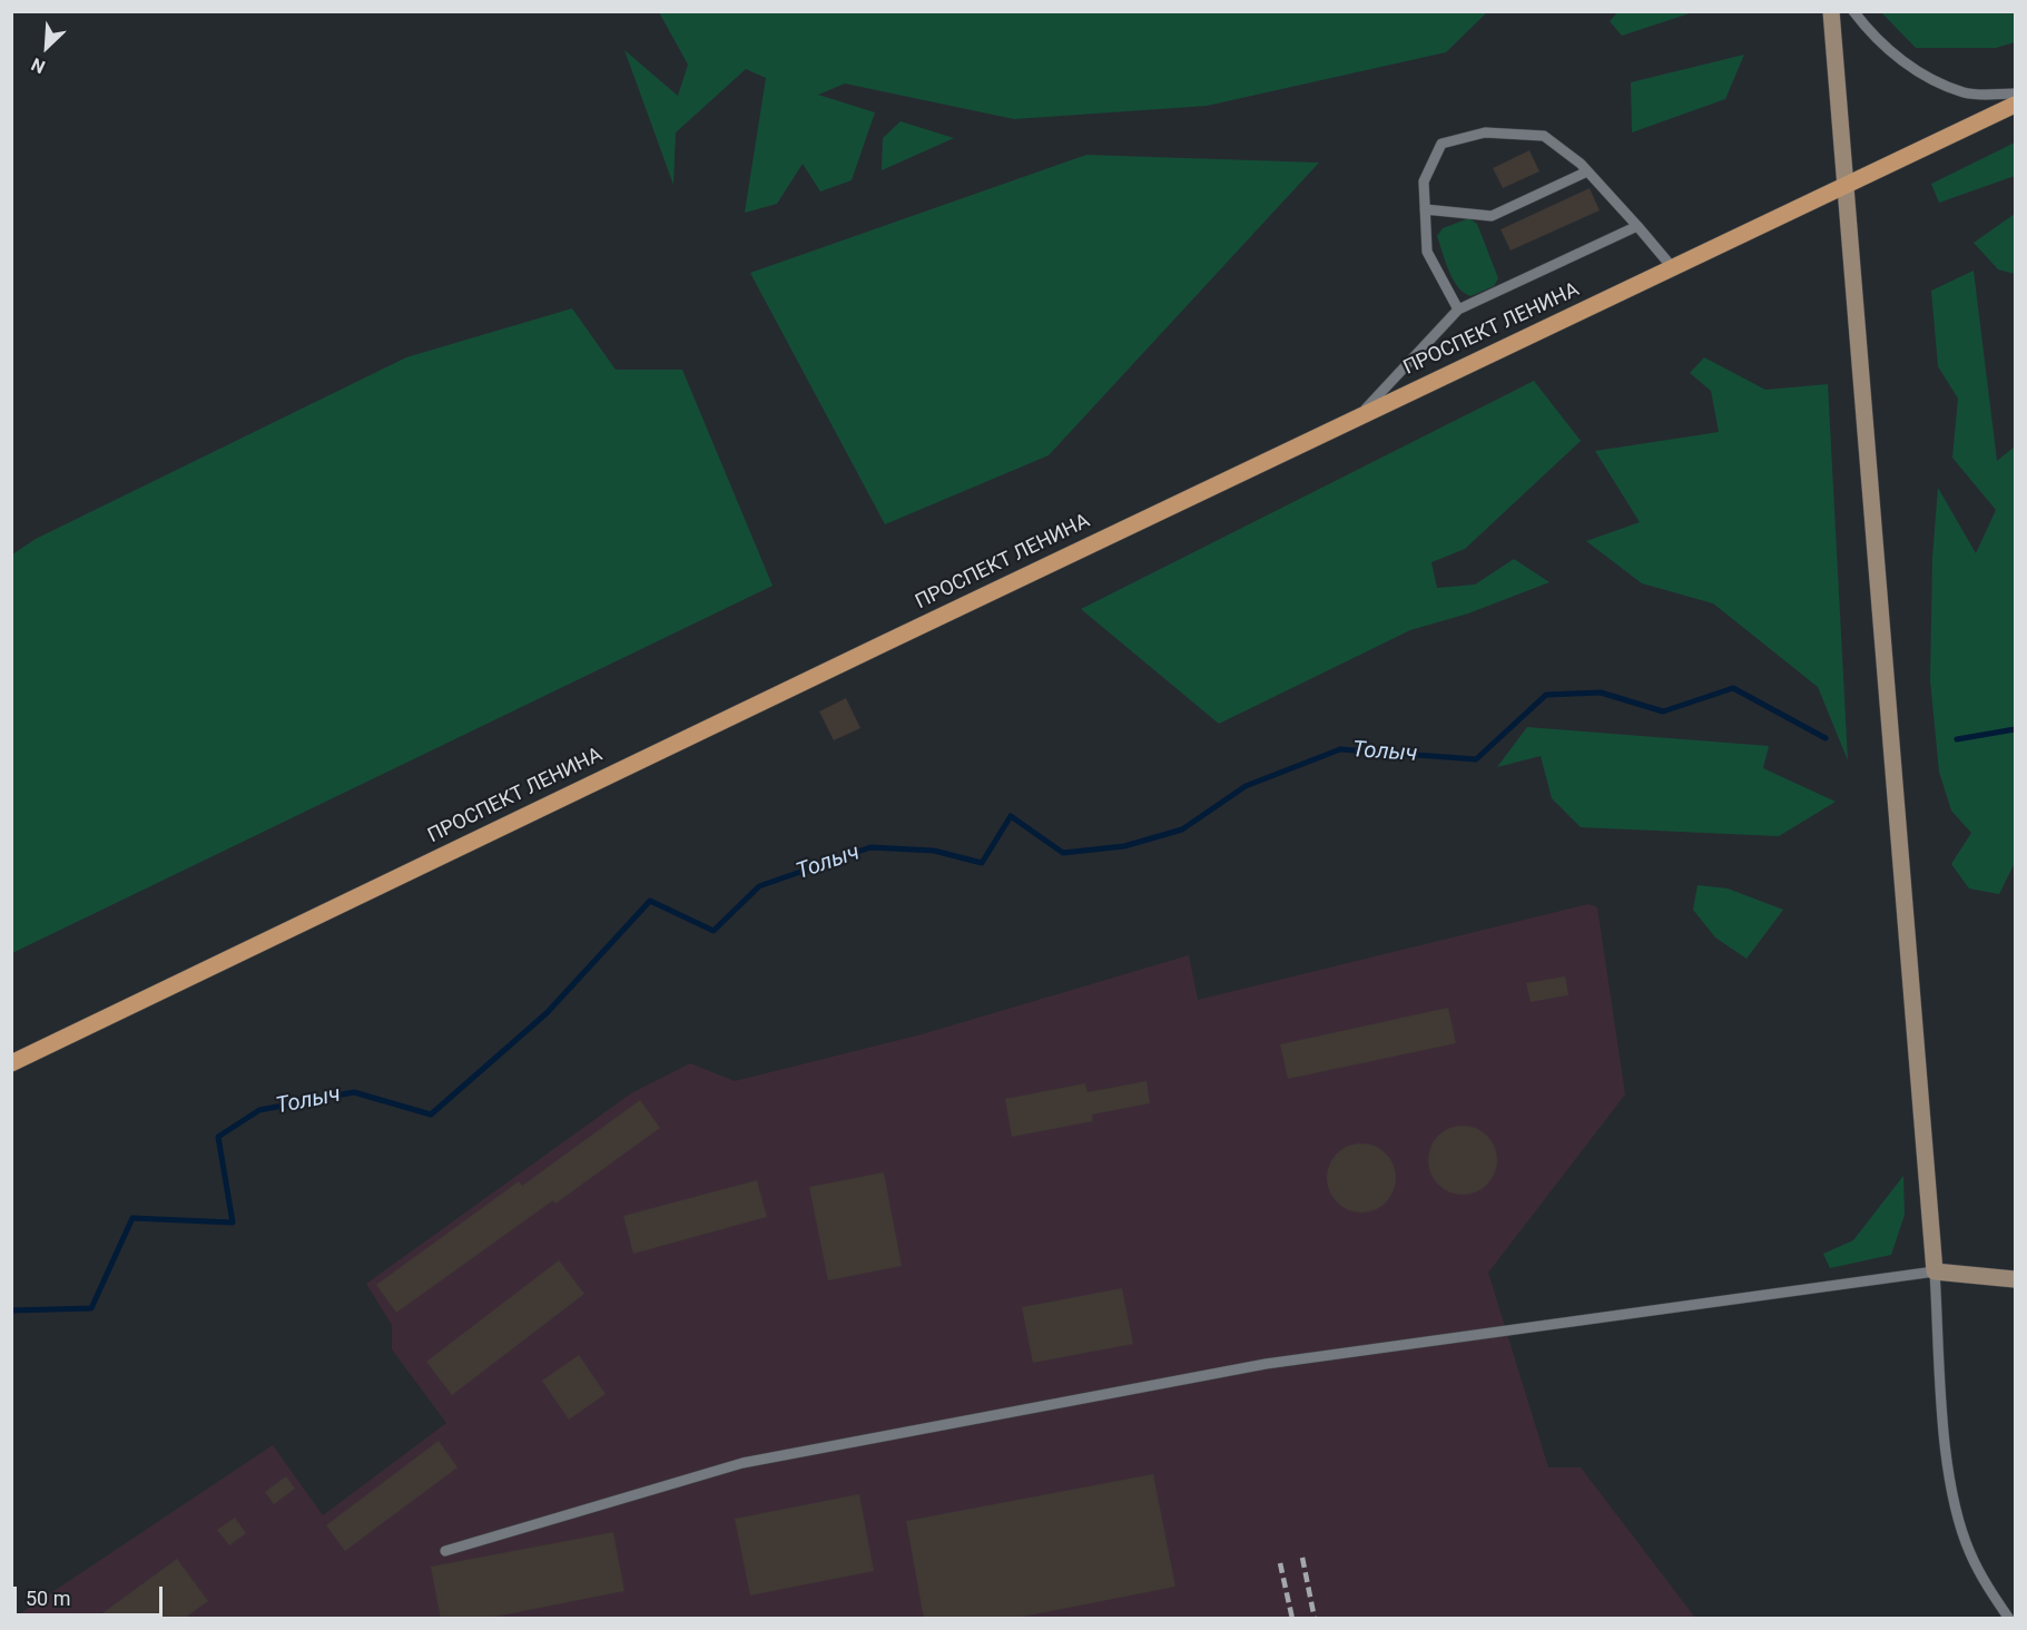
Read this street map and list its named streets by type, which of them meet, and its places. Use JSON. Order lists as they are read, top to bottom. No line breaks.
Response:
{"streets":{"main road":["ПРОСПЕКТ ЛЕНИНА"]},"water":["Толыч"],"scale_bar":"50 m","north":"bottom left"}
